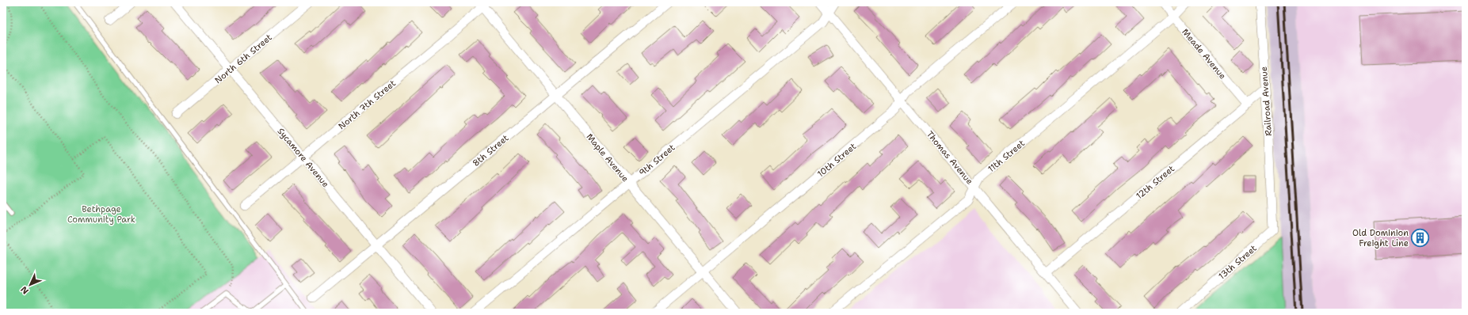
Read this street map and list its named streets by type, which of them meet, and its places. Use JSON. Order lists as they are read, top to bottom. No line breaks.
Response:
{"streets":{"street":["Meade Avenue","North 6th Street","Railroad Avenue","North 7th Street","8th Street","11th Street","Sycamore Avenue","Maple Avenue","Thomas Avenue","9th Street","10th Street","12th Street","13th Street"]},"crossings":[["Meade Avenue","11th Street"],["Meade Avenue","12th Street"],["North 6th Street","Sycamore Avenue"],["Railroad Avenue","12th Street"],["Railroad Avenue","13th Street"],["North 7th Street","Sycamore Avenue"],["North 7th Street","Maple Avenue"],["8th Street","Sycamore Avenue"],["8th Street","Maple Avenue"],["11th Street","Thomas Avenue"],["Maple Avenue","9th Street"],["Maple Avenue","10th Street"],["Thomas Avenue","9th Street"],["Thomas Avenue","10th Street"],["Thomas Avenue","12th Street"]],"parks":["Bethpage Community Park"],"places":{"building":["Old Dominion Freight Line"]},"north":"bottom left"}
